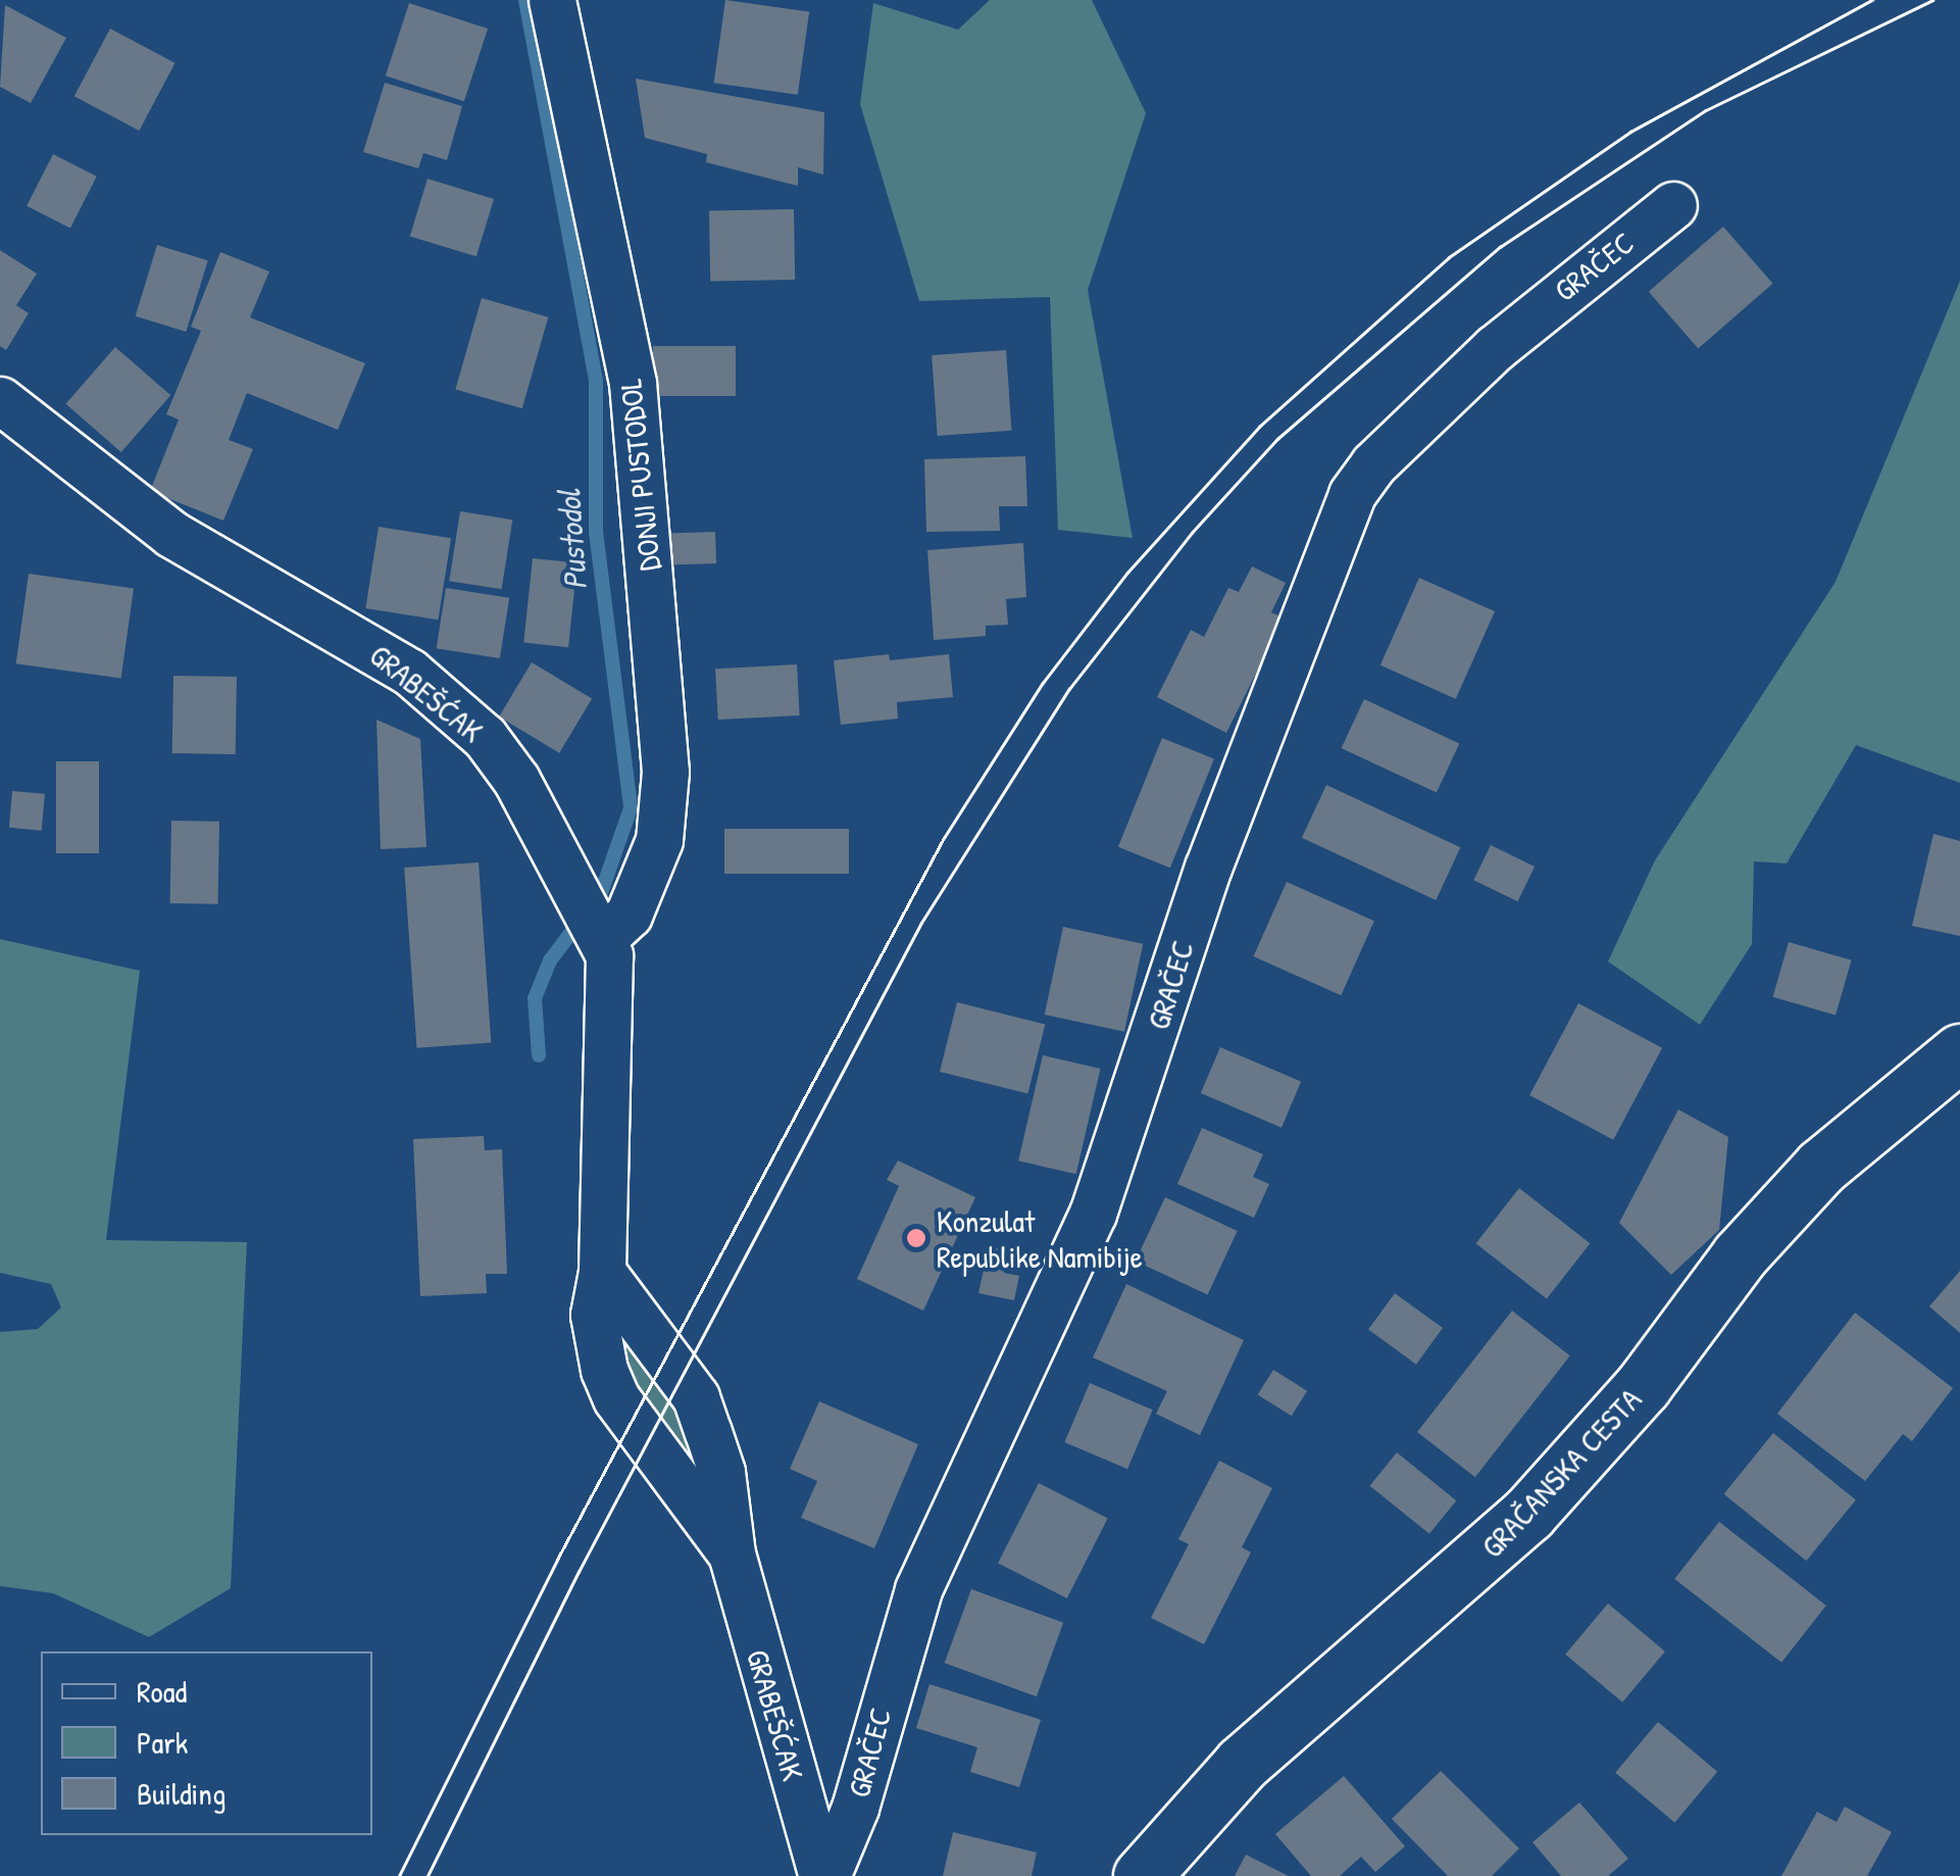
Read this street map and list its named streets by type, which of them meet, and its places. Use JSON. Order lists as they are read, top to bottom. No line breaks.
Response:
{"streets":{"main road":["GRAČANSKA CESTA"],"street":["GRAČEC","DONJI PUSTODOL","GRABEŠĆAK"]},"crossings":[["GRAČEC","GRABEŠĆAK"],["DONJI PUSTODOL","GRABEŠĆAK"]],"water":["Pustodol"],"places":["Konzulat Republike Namibije"],"legend":["Road","Park","Building"]}
